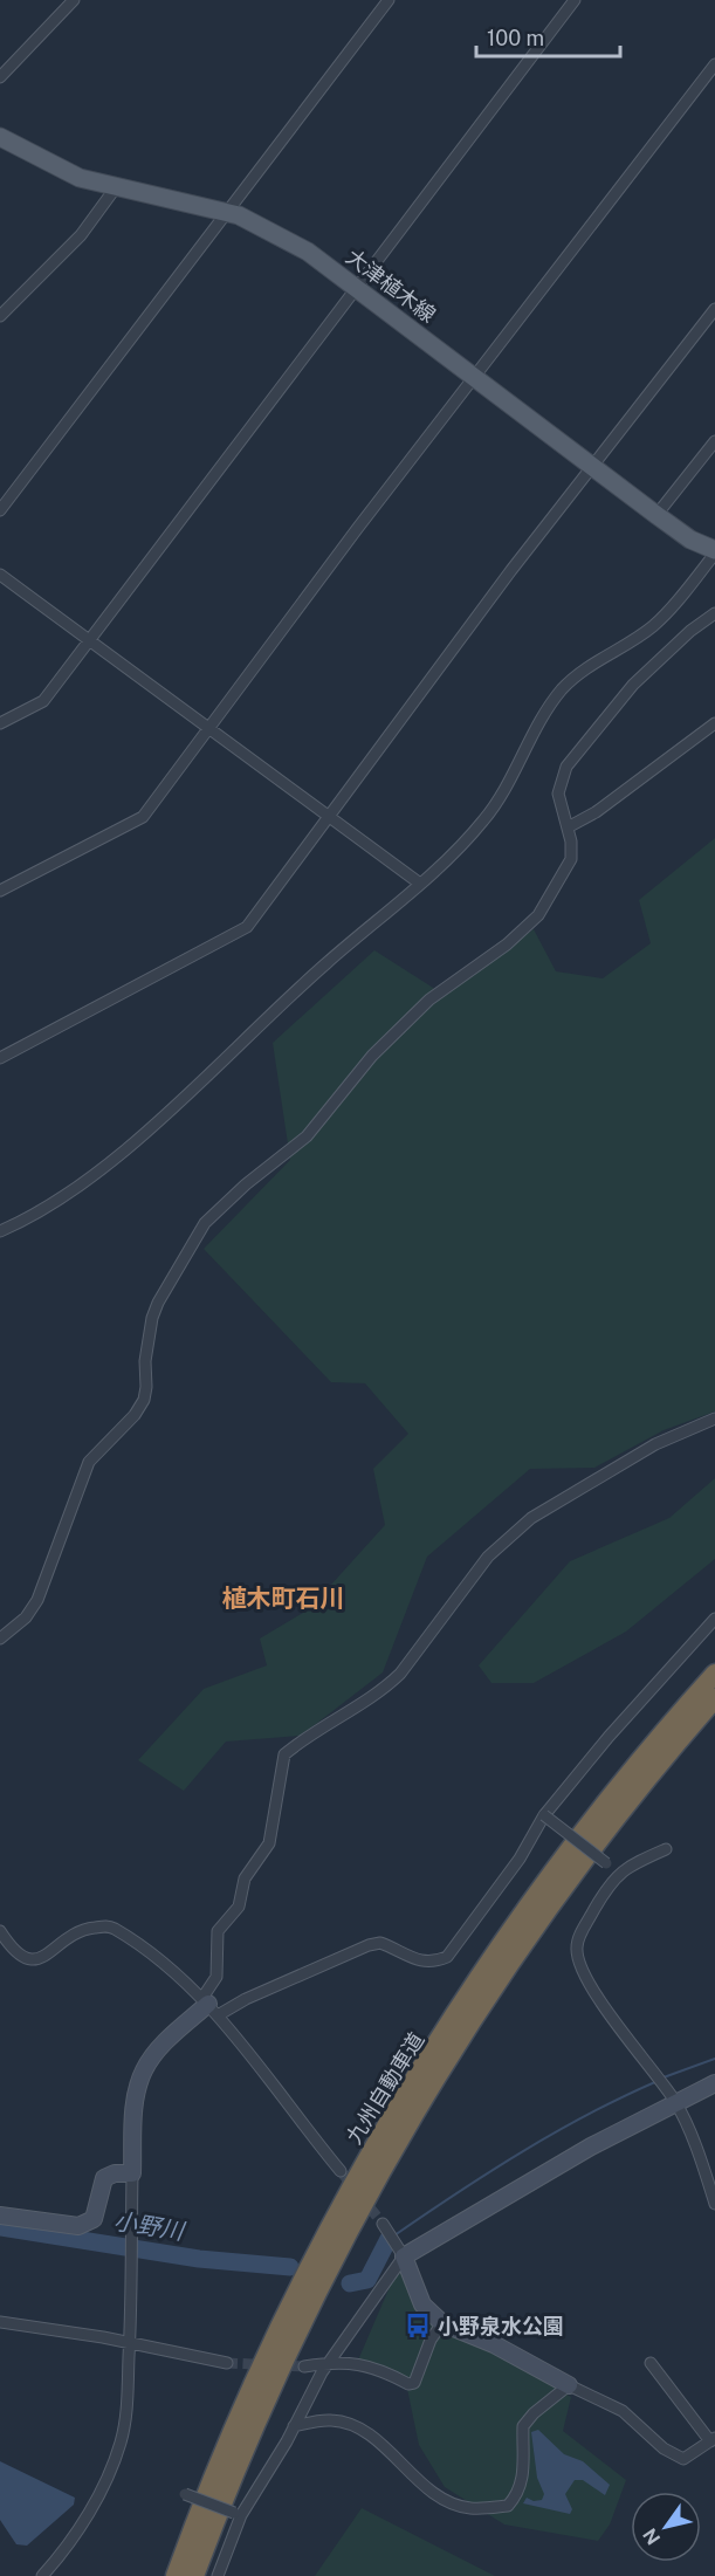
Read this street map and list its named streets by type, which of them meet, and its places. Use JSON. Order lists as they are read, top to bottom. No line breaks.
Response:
{"streets":{"highway":["九州自動車道"],"main road":["大津植木線"]},"districts":["植木町石川"],"water":["小野川"],"places":{"bus stop":["小野泉水公園"]},"scale_bar":"100 m","north":"bottom left"}
